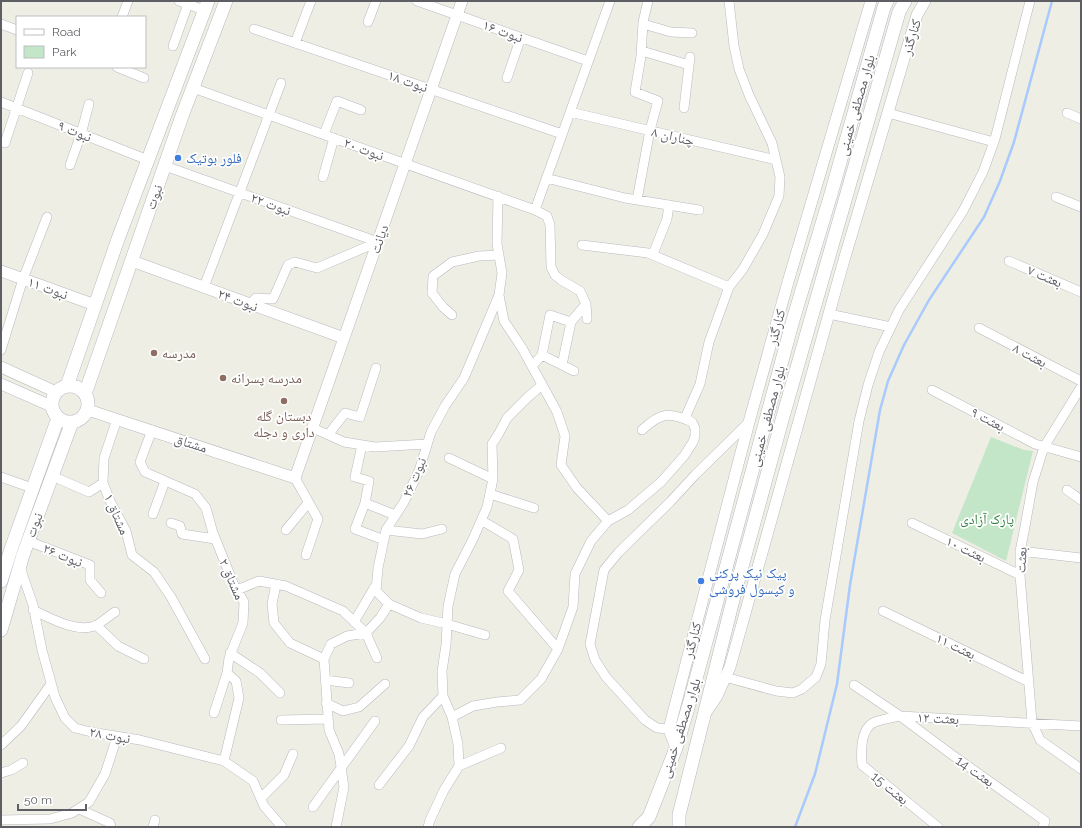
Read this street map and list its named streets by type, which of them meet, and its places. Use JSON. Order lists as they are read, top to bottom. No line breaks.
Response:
{"streets":{"main road":["بلوار مصطفی خمینی","نبوت"],"street":["نبوت ۱۶","کنارگذر","نبوت ۱۸","نبوت ۹","چناران ۸","نبوت ۲۰","نبوت ۲۲","دیانت","بعثت ۷","نبوت ۱۱","نبوت ۲۴","بعثت ۸","بعثت ۹","مشتاق","نبوت ۲۶","مشتاق ۱","بعثت ۱۰","بعثت","مشتاق ۲","بعثت ۱۱","بعثت ۱۲","نبوت ۲۸","بعثت 14","بعثت 15"]},"crossings":[["نبوت ۱۶","دیانت"],["کنارگذر","بلوار مصطفی خمینی"],["نبوت ۱۸","دیانت"],["نبوت ۹","نبوت"],["نبوت ۲۰","نبوت"],["نبوت ۲۰","دیانت"],["نبوت","نبوت ۲۲"],["نبوت","نبوت ۱۱"],["نبوت","نبوت ۲۴"],["نبوت","مشتاق"],["نبوت","نبوت ۲۶"],["نبوت","نبوت ۲۸"],["نبوت ۲۲","دیانت"],["دیانت","نبوت ۲۴"],["دیانت","مشتاق"],["بعثت ۹","بعثت"],["مشتاق","مشتاق ۱"],["مشتاق","مشتاق ۲"],["بعثت ۱۰","بعثت"],["بعثت","بعثت ۱۱"],["بعثت","بعثت ۱۲"],["بعثت ۱۲","بعثت 14"],["بعثت ۱۲","بعثت 15"],["بعثت 14","بعثت 15"]],"parks":["پارک آزادی"],"places":["فلور بوتیک","مدرسه","مدرسه پسرانه","دبستان گله داری و دجله","پیک نیک پرکنی و کپسول فروشی"],"legend":["Road","Park"],"scale_bar":"50 m"}
